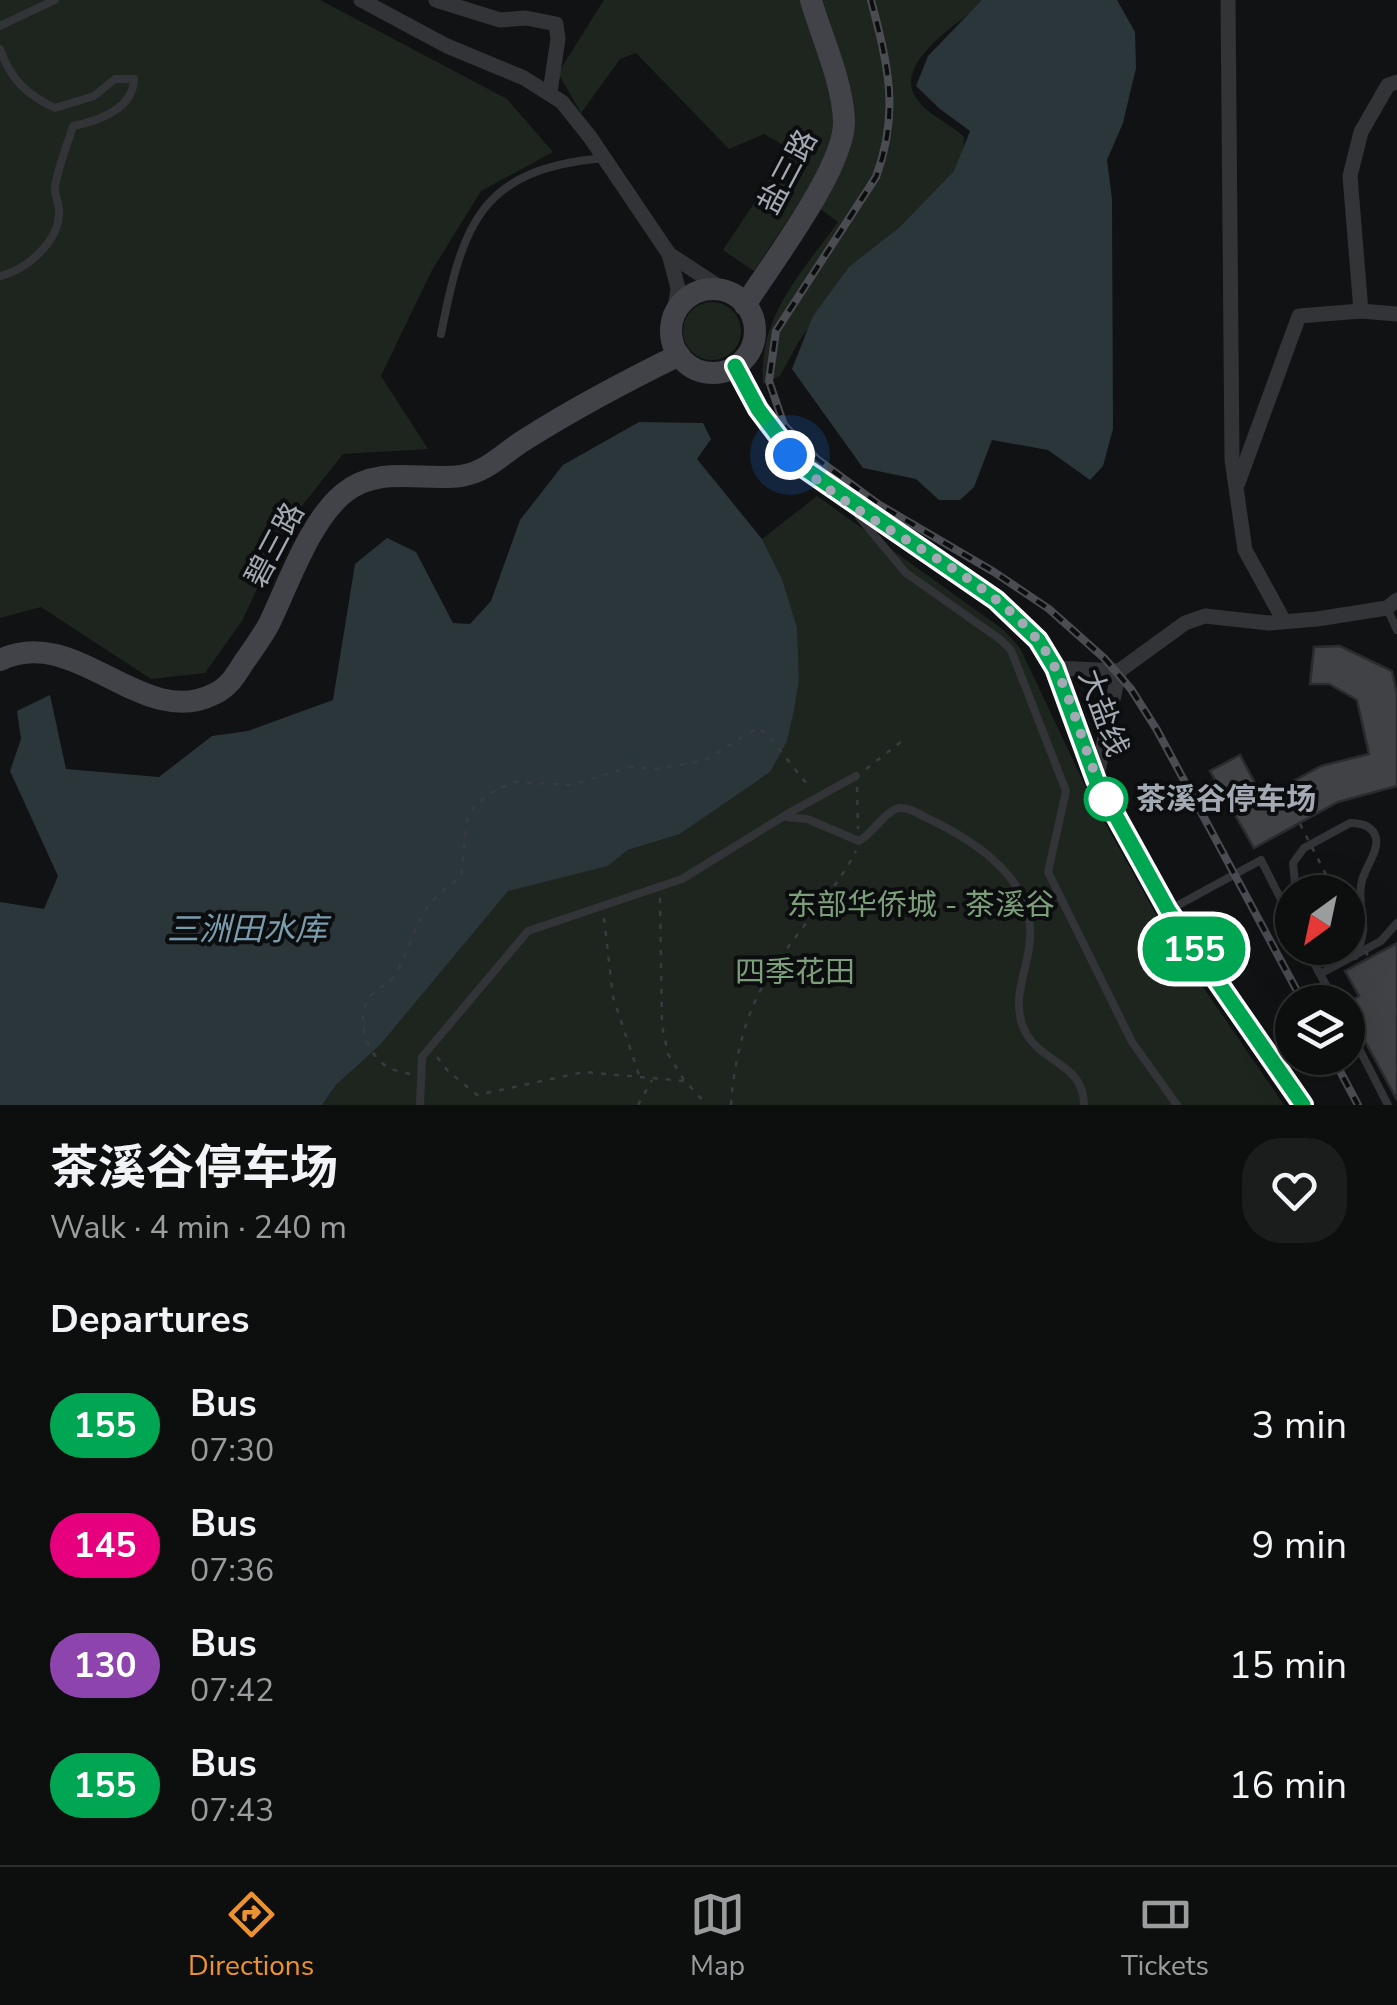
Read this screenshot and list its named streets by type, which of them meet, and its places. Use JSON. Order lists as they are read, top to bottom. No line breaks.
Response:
{"streets":{"main road":["盐三路","碧三路","大盐线"]},"crossings":[["盐三路","碧三路"],["盐三路","大盐线"],["碧三路","大盐线"]],"water":["三洲田水库"],"parks":["东部华侨城 - 茶溪谷","四季花田"],"places":["茶溪谷停车场"],"lines":["bus line 155"],"north":"bottom left","page":{"on_map":"155","heading":[["茶溪谷停车场","Walk · 4 min · 240 m"],"Departures"],"list":[{"mark":"155","name":"Bus","note":"07:30","value":"3 min"},{"mark":"145","name":"Bus","note":"07:36","value":"9 min"},{"mark":"130","name":"Bus","note":"07:42","value":"15 min"},{"mark":"155","name":"Bus","note":"07:43","value":"16 min"}],"tabs":["Directions","Map","Tickets"]}}
